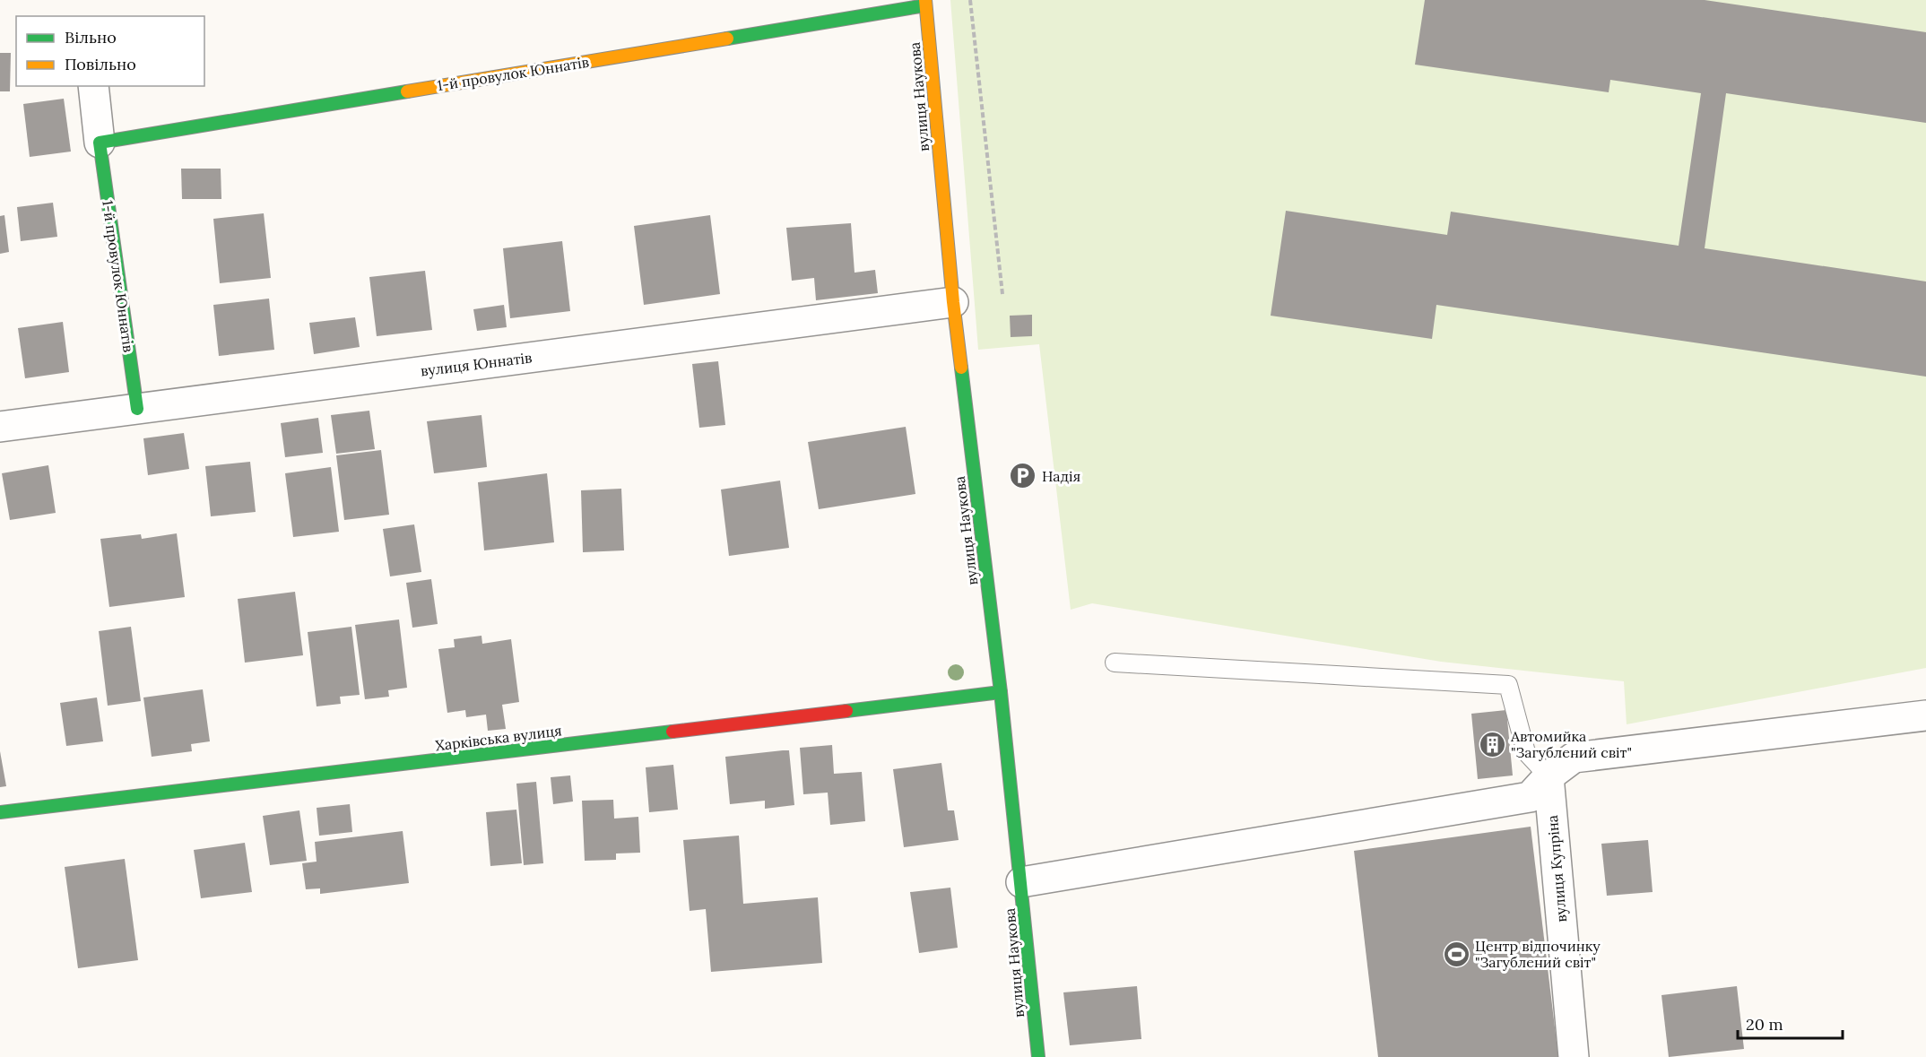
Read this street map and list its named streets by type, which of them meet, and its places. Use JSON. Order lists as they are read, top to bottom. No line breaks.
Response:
{"streets":{"street":["1-й провулок Юннатів","вулиця Наукова","вулиця Юннатів","Харківська вулиця","вулиця Купріна"]},"crossings":[["1-й провулок Юннатів","вулиця Наукова"],["1-й провулок Юннатів","вулиця Юннатів"],["вулиця Наукова","вулиця Юннатів"],["вулиця Наукова","Харківська вулиця"]],"places":{"parking":["Надія"],"building":["Автомийка \"Загублений світ\""],"sports":["Центр відпочинку \"Загублений світ\""]},"legend":["Вільно","Повільно"],"scale_bar":"20 m"}
